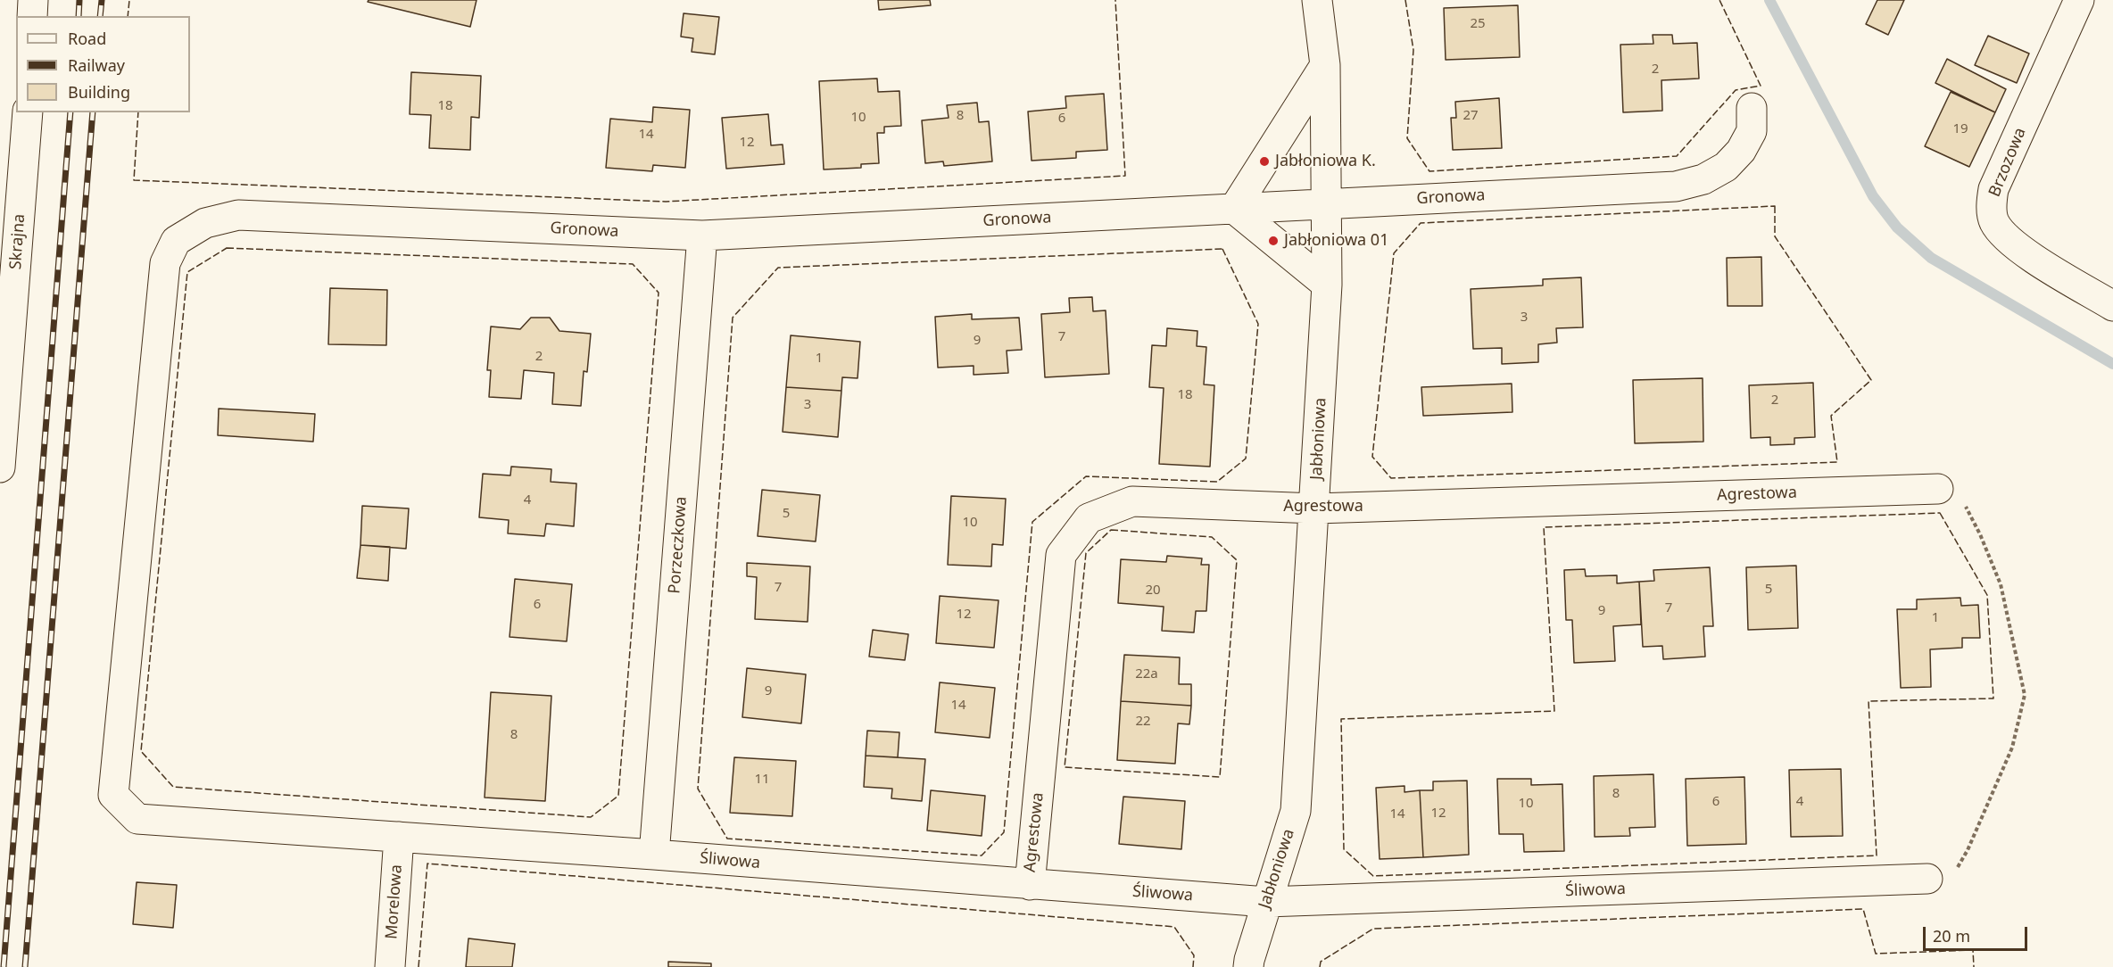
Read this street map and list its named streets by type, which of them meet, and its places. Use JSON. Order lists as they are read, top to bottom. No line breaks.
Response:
{"streets":{"street":["Brzozowa","Gronowa","Skrajna","Jabłoniowa","Agrestowa","Porzeczkowa","Śliwowa","Morelowa"]},"crossings":[["Gronowa","Jabłoniowa"],["Gronowa","Porzeczkowa"],["Gronowa","Śliwowa"],["Gronowa","Morelowa"],["Jabłoniowa","Agrestowa"],["Jabłoniowa","Śliwowa"],["Agrestowa","Śliwowa"],["Porzeczkowa","Śliwowa"],["Śliwowa","Morelowa"]],"places":["Jabłoniowa K.","Jabłoniowa 01"],"house_numbers":["25","2","18","8","27","10","6","19","14","12","3","7","9","2","1","18","2","3","4","5","10","7","5","20","6","7","9","12","1","22a","9","14","22","8","11","8","6","4","10","12","14"],"legend":["Road","Railway","Building"],"scale_bar":"20 m"}
